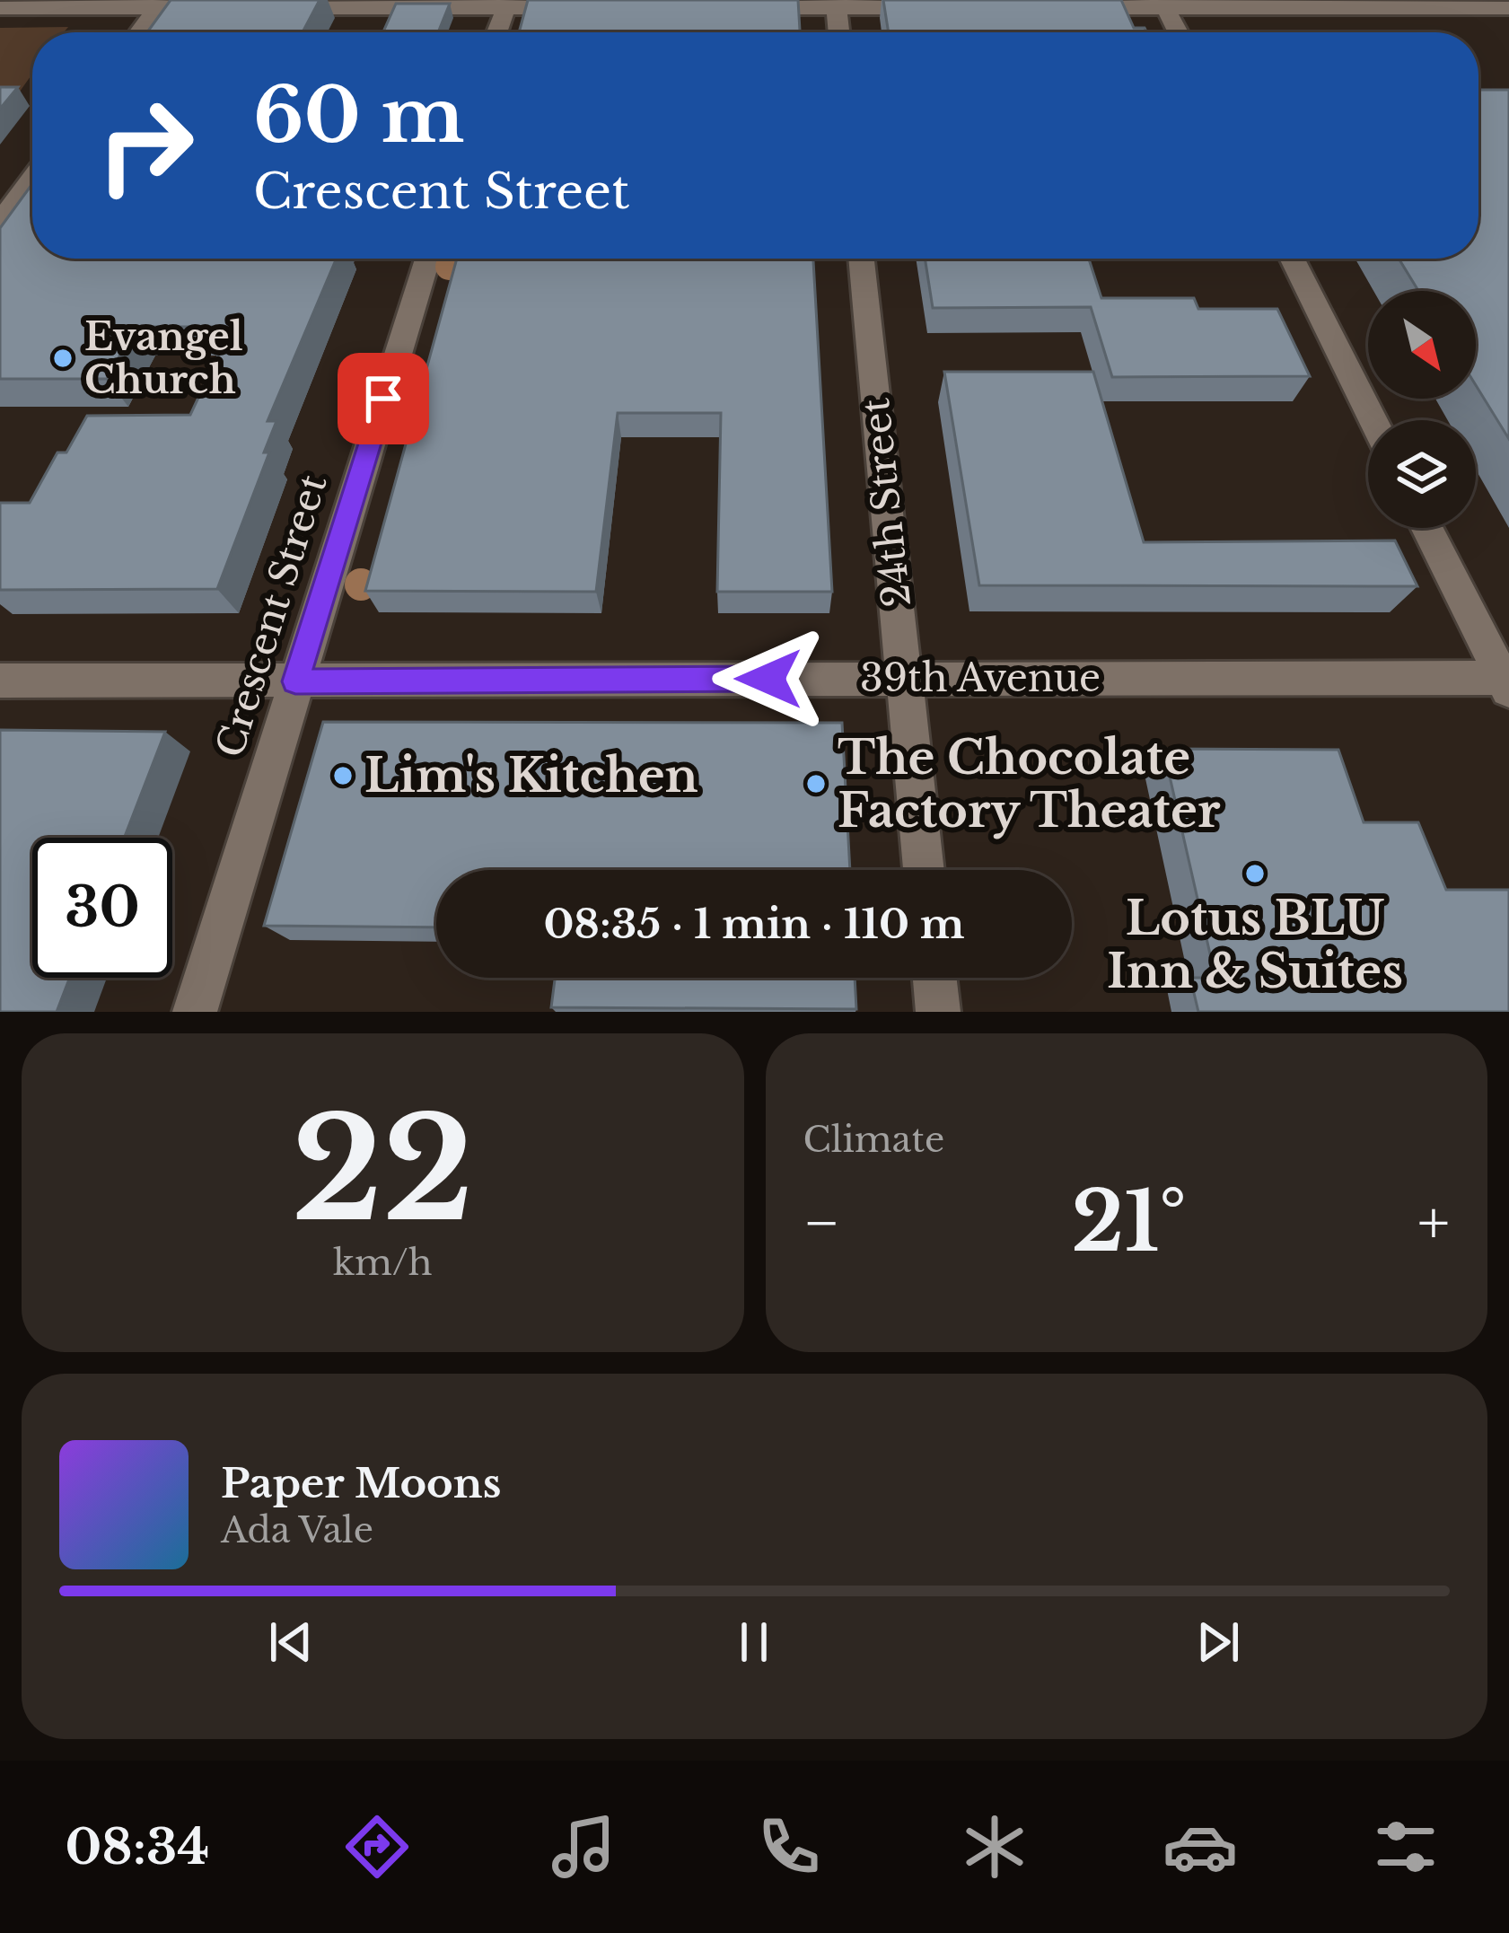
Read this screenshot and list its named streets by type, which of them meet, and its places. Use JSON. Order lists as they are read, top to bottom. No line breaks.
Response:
{"streets":{"street":["24th Street","Crescent Street","39th Avenue"]},"crossings":[["24th Street","39th Avenue"],["Crescent Street","39th Avenue"]],"places":["Evangel Church","Lim's Kitchen","The Chocolate Factory Theater","Lotus BLU Inn & Suites"],"north":"bottom right","page":{"turn":["60 m","Crescent Street"],"limit":"30","trip":"08:35 · 1 min · 110 m","tile":[["22","km/h"],"Climate"],"heat":["−","21°","+"],"song":["Paper Moons","Ada Vale"],"tabs":"08:34"}}
